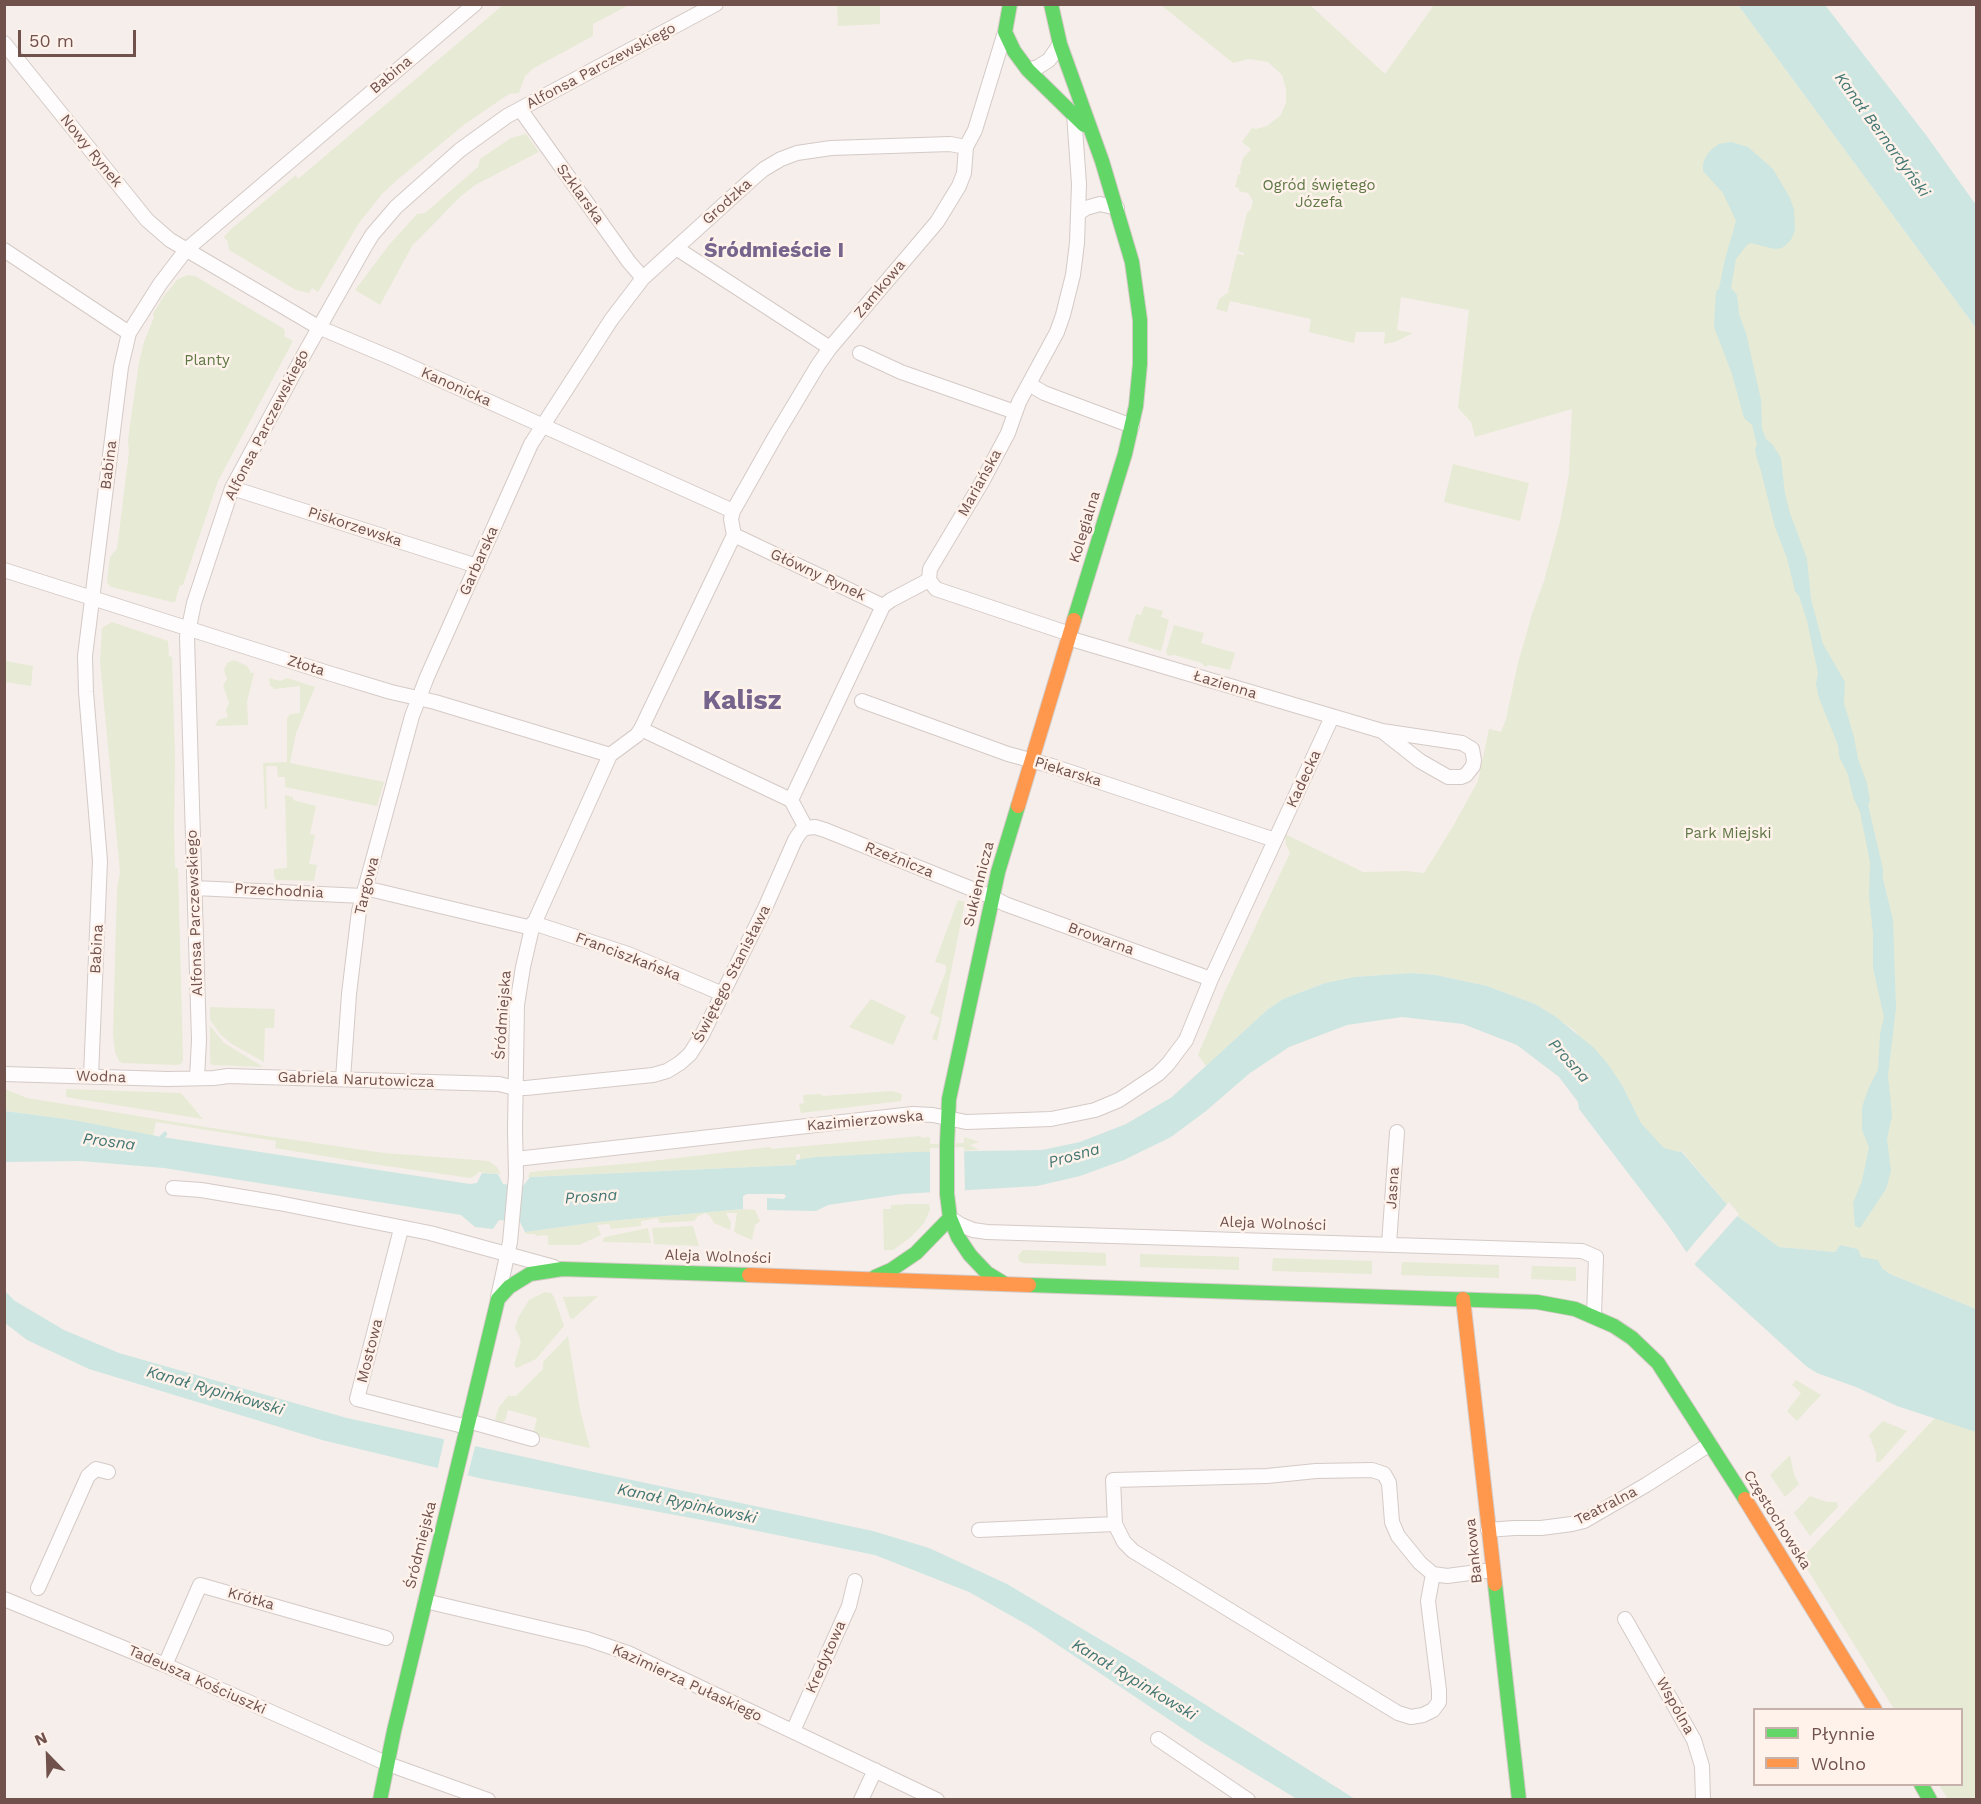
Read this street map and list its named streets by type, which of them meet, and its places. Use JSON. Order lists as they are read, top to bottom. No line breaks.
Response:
{"streets":{"street":["Alfonsa Parczewskiego","Babina","Nowy Rynek","Szklarska","Grodzka","Zamkowa","Kanonicka","Mariańska","Piskorzewska","Kolegialna","Garbarska","Główny Rynek","Złota","Łazienna","Piekarska","Kadecka","Rzeźnicza","Sukiennicza","Targowa","Przechodnia","Browarna","Franciszkańska","Świętego Stanisława","Śródmiejska","Wodna","Gabriela Narutowicza","Kazimierzowska","Jasna","Aleja Wolności","Mostowa","Teatralna","Częstochowska","Bankowa","Krótka","Kredytowa","Tadeusza Kościuszki","Kazimierza Pułaskiego","Wspólna"]},"crossings":[["Alfonsa Parczewskiego","Szklarska"],["Alfonsa Parczewskiego","Kanonicka"],["Alfonsa Parczewskiego","Piskorzewska"],["Alfonsa Parczewskiego","Złota"],["Alfonsa Parczewskiego","Przechodnia"],["Alfonsa Parczewskiego","Wodna"],["Alfonsa Parczewskiego","Gabriela Narutowicza"],["Babina","Nowy Rynek"],["Babina","Kanonicka"],["Babina","Złota"],["Babina","Wodna"],["Nowy Rynek","Kanonicka"],["Szklarska","Grodzka"],["Grodzka","Zamkowa"],["Grodzka","Kanonicka"],["Grodzka","Garbarska"],["Zamkowa","Kanonicka"],["Zamkowa","Główny Rynek"],["Kanonicka","Garbarska"],["Mariańska","Łazienna"],["Piskorzewska","Garbarska"],["Kolegialna","Łazienna"],["Kolegialna","Sukiennicza"],["Garbarska","Złota"],["Garbarska","Targowa"],["Złota","Targowa"],["Złota","Śródmiejska"],["Łazienna","Kadecka"],["Łazienna","Sukiennicza"],["Piekarska","Kadecka"],["Piekarska","Sukiennicza"],["Piekarska","Kazimierzowska"],["Kadecka","Kazimierzowska"],["Rzeźnicza","Sukiennicza"],["Rzeźnicza","Browarna"],["Rzeźnicza","Świętego Stanisława"],["Sukiennicza","Browarna"],["Sukiennicza","Kazimierzowska"],["Sukiennicza","Aleja Wolności"],["Targowa","Przechodnia"],["Targowa","Franciszkańska"],["Targowa","Gabriela Narutowicza"],["Przechodnia","Franciszkańska"],["Browarna","Kazimierzowska"],["Franciszkańska","Świętego Stanisława"],["Franciszkańska","Śródmiejska"],["Świętego Stanisława","Śródmiejska"],["Świętego Stanisława","Gabriela Narutowicza"],["Śródmiejska","Gabriela Narutowicza"],["Śródmiejska","Kazimierzowska"],["Śródmiejska","Aleja Wolności"],["Śródmiejska","Mostowa"],["Śródmiejska","Tadeusza Kościuszki"],["Śródmiejska","Kazimierza Pułaskiego"],["Wodna","Gabriela Narutowicza"],["Jasna","Aleja Wolności"],["Aleja Wolności","Częstochowska"],["Aleja Wolności","Bankowa"],["Teatralna","Częstochowska"],["Teatralna","Bankowa"],["Krótka","Tadeusza Kościuszki"],["Kredytowa","Kazimierza Pułaskiego"]],"districts":["Śródmieście I","Kalisz"],"water":["Kanał Bernardyński","Prosna","Kanał Rypinkowski"],"parks":["Ogród świętego Józefa","Planty","Park Miejski"],"legend":["Płynnie","Wolno"],"scale_bar":"50 m","north":"top left"}
